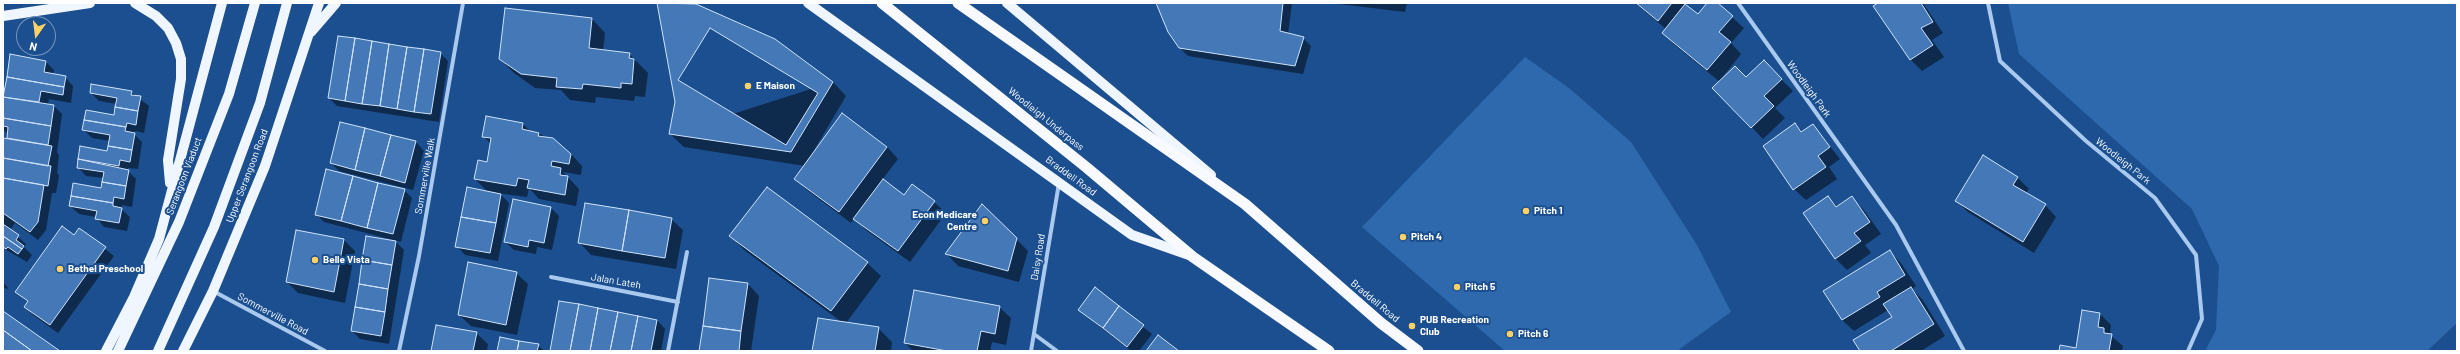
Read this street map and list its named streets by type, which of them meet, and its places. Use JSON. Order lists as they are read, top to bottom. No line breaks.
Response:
{"streets":{"highway":["Woodleigh Underpass","Braddell Road"],"main road":["Serangoon Viaduct","Upper Serangoon Road"],"street":["Woodleigh Park","Sommerville Walk","Daisy Road","Jalan Lateh","Sommerville Road"]},"crossings":[["Woodleigh Underpass","Braddell Road"],["Upper Serangoon Road","Sommerville Road"],["Braddell Road","Daisy Road"]],"places":["E Maison","Pitch 1","Econ Medicare Centre","Pitch 4","Belle Vista","Bethel Preschool","Pitch 5","PUB Recreation Club","Pitch 6"],"north":"bottom"}
